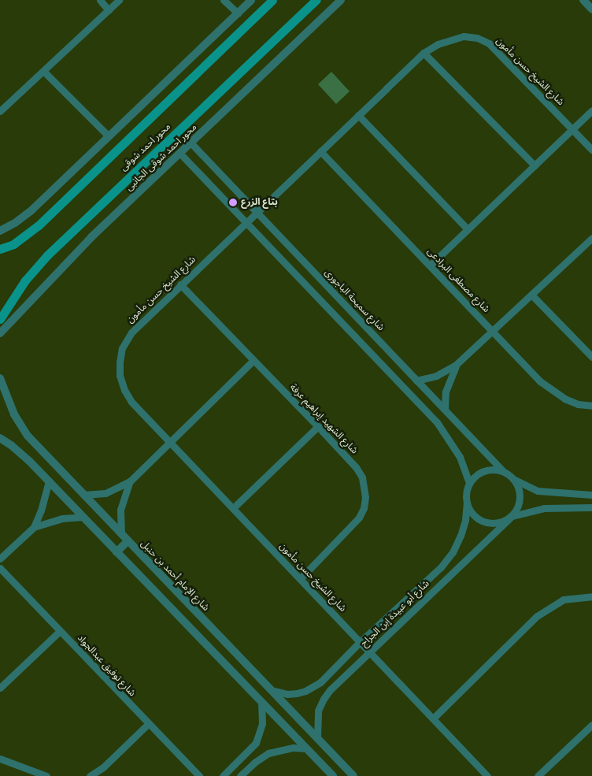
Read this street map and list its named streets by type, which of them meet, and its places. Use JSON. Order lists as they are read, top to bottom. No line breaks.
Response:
{"streets":{"main road":["محور احمد شوقى"],"street":["شارع الشيخ حسن مأمون","محور احمد شوقى الجانبى","شارع مصطفى البرادعى","شارع سميحة الباجورى","شارع الشهيد إبراهيم عرفة","شارع الإمام أحمد بن حنبل","شارع أبو عبيدة إبن الجراح","شارع توفيق عبدالجواد"]},"crossings":[["شارع الشيخ حسن مأمون","شارع مصطفى البرادعى"],["شارع الشيخ حسن مأمون","شارع سميحة الباجورى"],["شارع الشيخ حسن مأمون","شارع الشهيد إبراهيم عرفة"],["شارع الشيخ حسن مأمون","شارع أبو عبيدة إبن الجراح"],["محور احمد شوقى الجانبى","شارع سميحة الباجورى"],["شارع سميحة الباجورى","شارع أبو عبيدة إبن الجراح"],["شارع الإمام أحمد بن حنبل","شارع أبو عبيدة إبن الجراح"]],"places":["بتاع الزرع"]}
